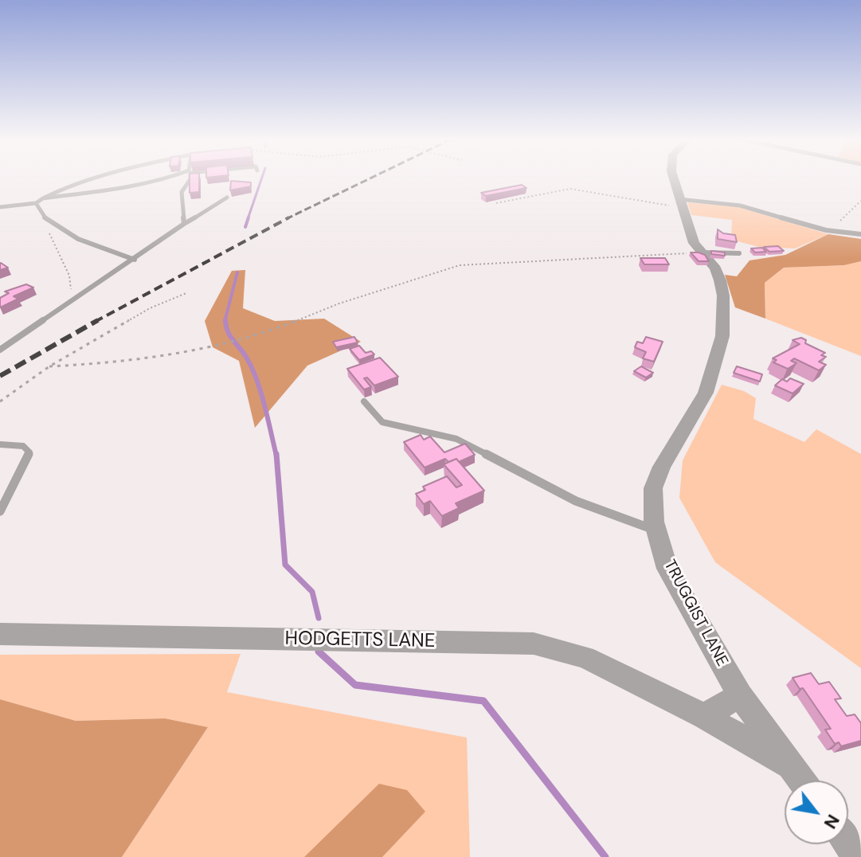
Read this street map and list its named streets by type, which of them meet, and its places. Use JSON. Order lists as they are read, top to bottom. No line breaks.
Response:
{"streets":{"street":["TRUGGIST LANE","HODGETTS LANE"]},"crossings":[["TRUGGIST LANE","HODGETTS LANE"]],"north":"bottom right"}
